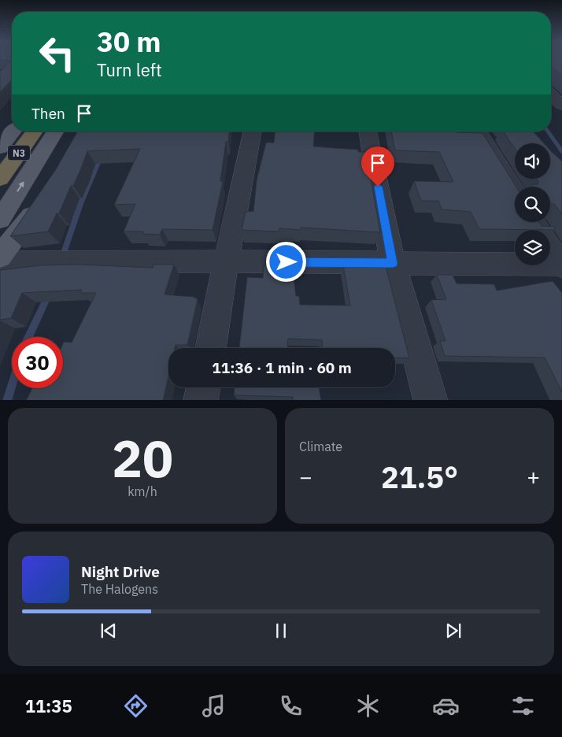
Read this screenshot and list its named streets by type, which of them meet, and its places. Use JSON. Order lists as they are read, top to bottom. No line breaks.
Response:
{"streets":{"highway":["N3"]},"page":{"turn":["30 m","Turn left"],"then":"Then","limit":"30","trip":"11:36 · 1 min · 60 m","tile":[["20","km/h"],"Climate"],"heat":["−","21.5°","+"],"song":["Night Drive","The Halogens"],"tabs":"11:35"}}
